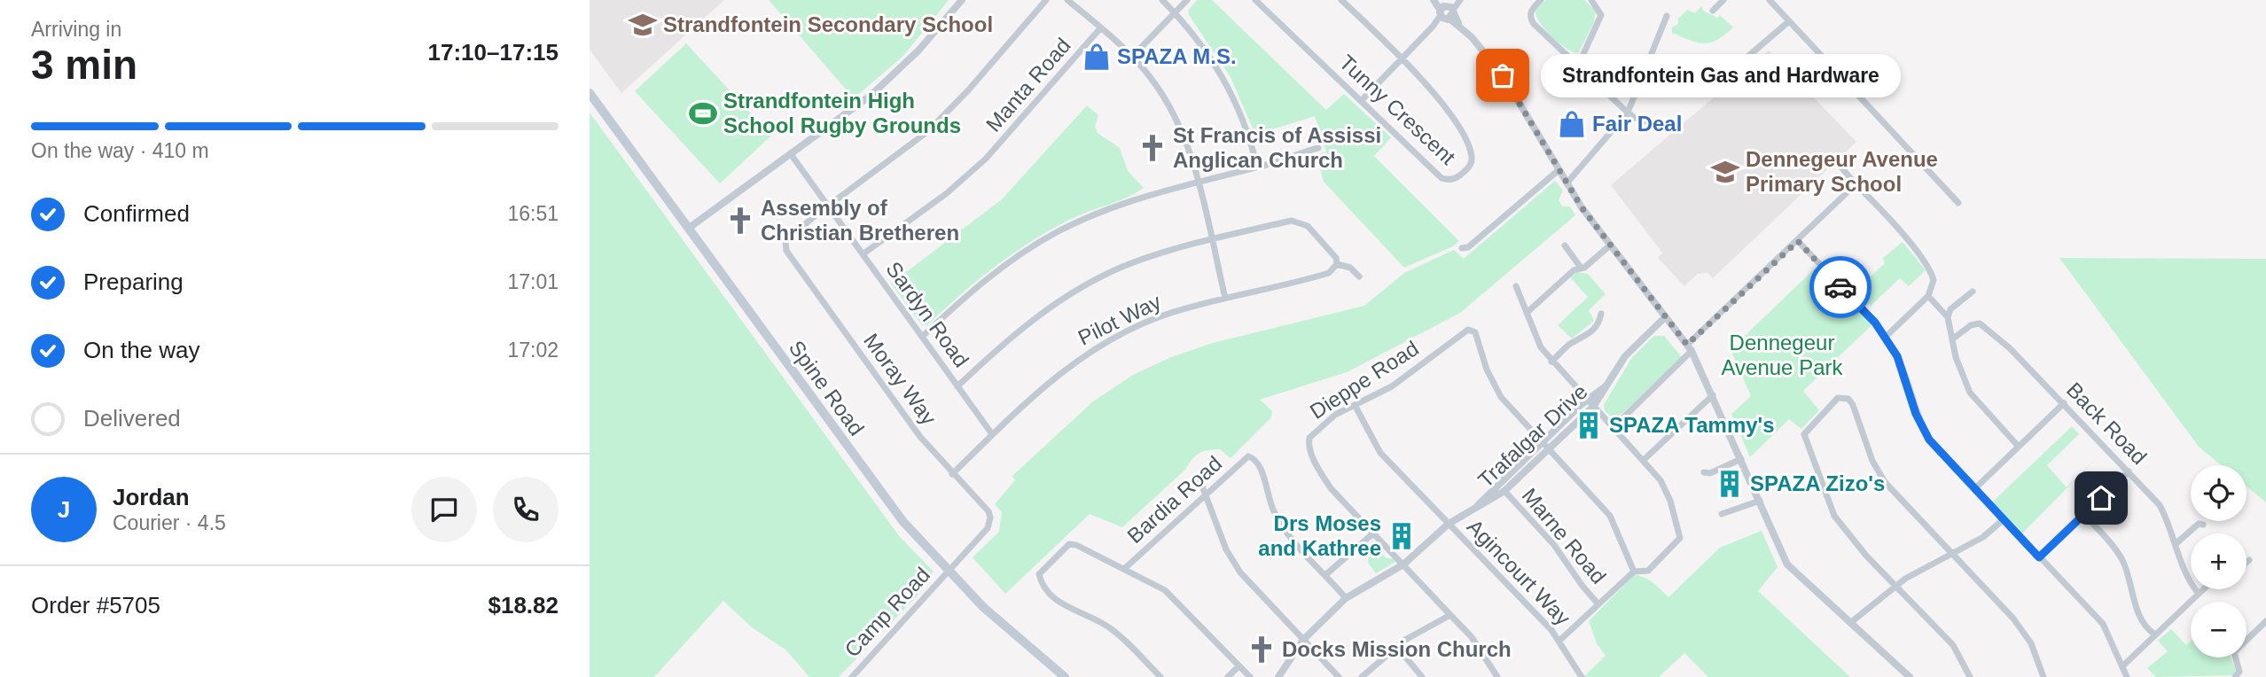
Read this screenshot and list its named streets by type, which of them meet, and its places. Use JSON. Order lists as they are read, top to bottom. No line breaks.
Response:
{"streets":{"main road":["Spine Road"],"street":["Manta Road","Tunny Crescent","Sardyn Road","Pilot Way","Moray Way","Dieppe Road","Back Road","Trafalgar Drive","Bardia Road","Marne Road","Agincourt Way","Camp Road"]},"crossings":[["Manta Road","Sardyn Road"],["Sardyn Road","Pilot Way"],["Sardyn Road","Moray Way"],["Pilot Way","Moray Way"],["Moray Way","Spine Road"],["Moray Way","Camp Road"],["Dieppe Road","Trafalgar Drive"],["Dieppe Road","Agincourt Way"],["Spine Road","Camp Road"],["Trafalgar Drive","Marne Road"],["Trafalgar Drive","Agincourt Way"]],"parks":["Dennegeur Avenue Park"],"places":{"school or university":["Strandfontein Secondary School","Dennegeur Avenue Primary School"],"shop":["SPAZA M.S.","Fair Deal"],"other":["Strandfontein Gas and Hardware"],"sports":["Strandfontein High School Rugby Grounds"],"church":["St Francis of Assissi Anglican Church","Assembly of Christian Bretheren","Docks Mission Church"],"building":["SPAZA Tammy's","SPAZA Zizo's","Drs Moses and Kathree"]},"page":{"heading":["3 min","Arriving in","17:10–17:15"],"panel":["Jordan","Courier · 4.5","Order #5705","$18.82"],"bubble":"Strandfontein Gas and Hardware","bar":"On the way · 410 m","list":[["Confirmed","16:51"],["Preparing","17:01"],["On the way","17:02"],"Delivered"],"map_buttons":["+","−"],"round":"J"}}
